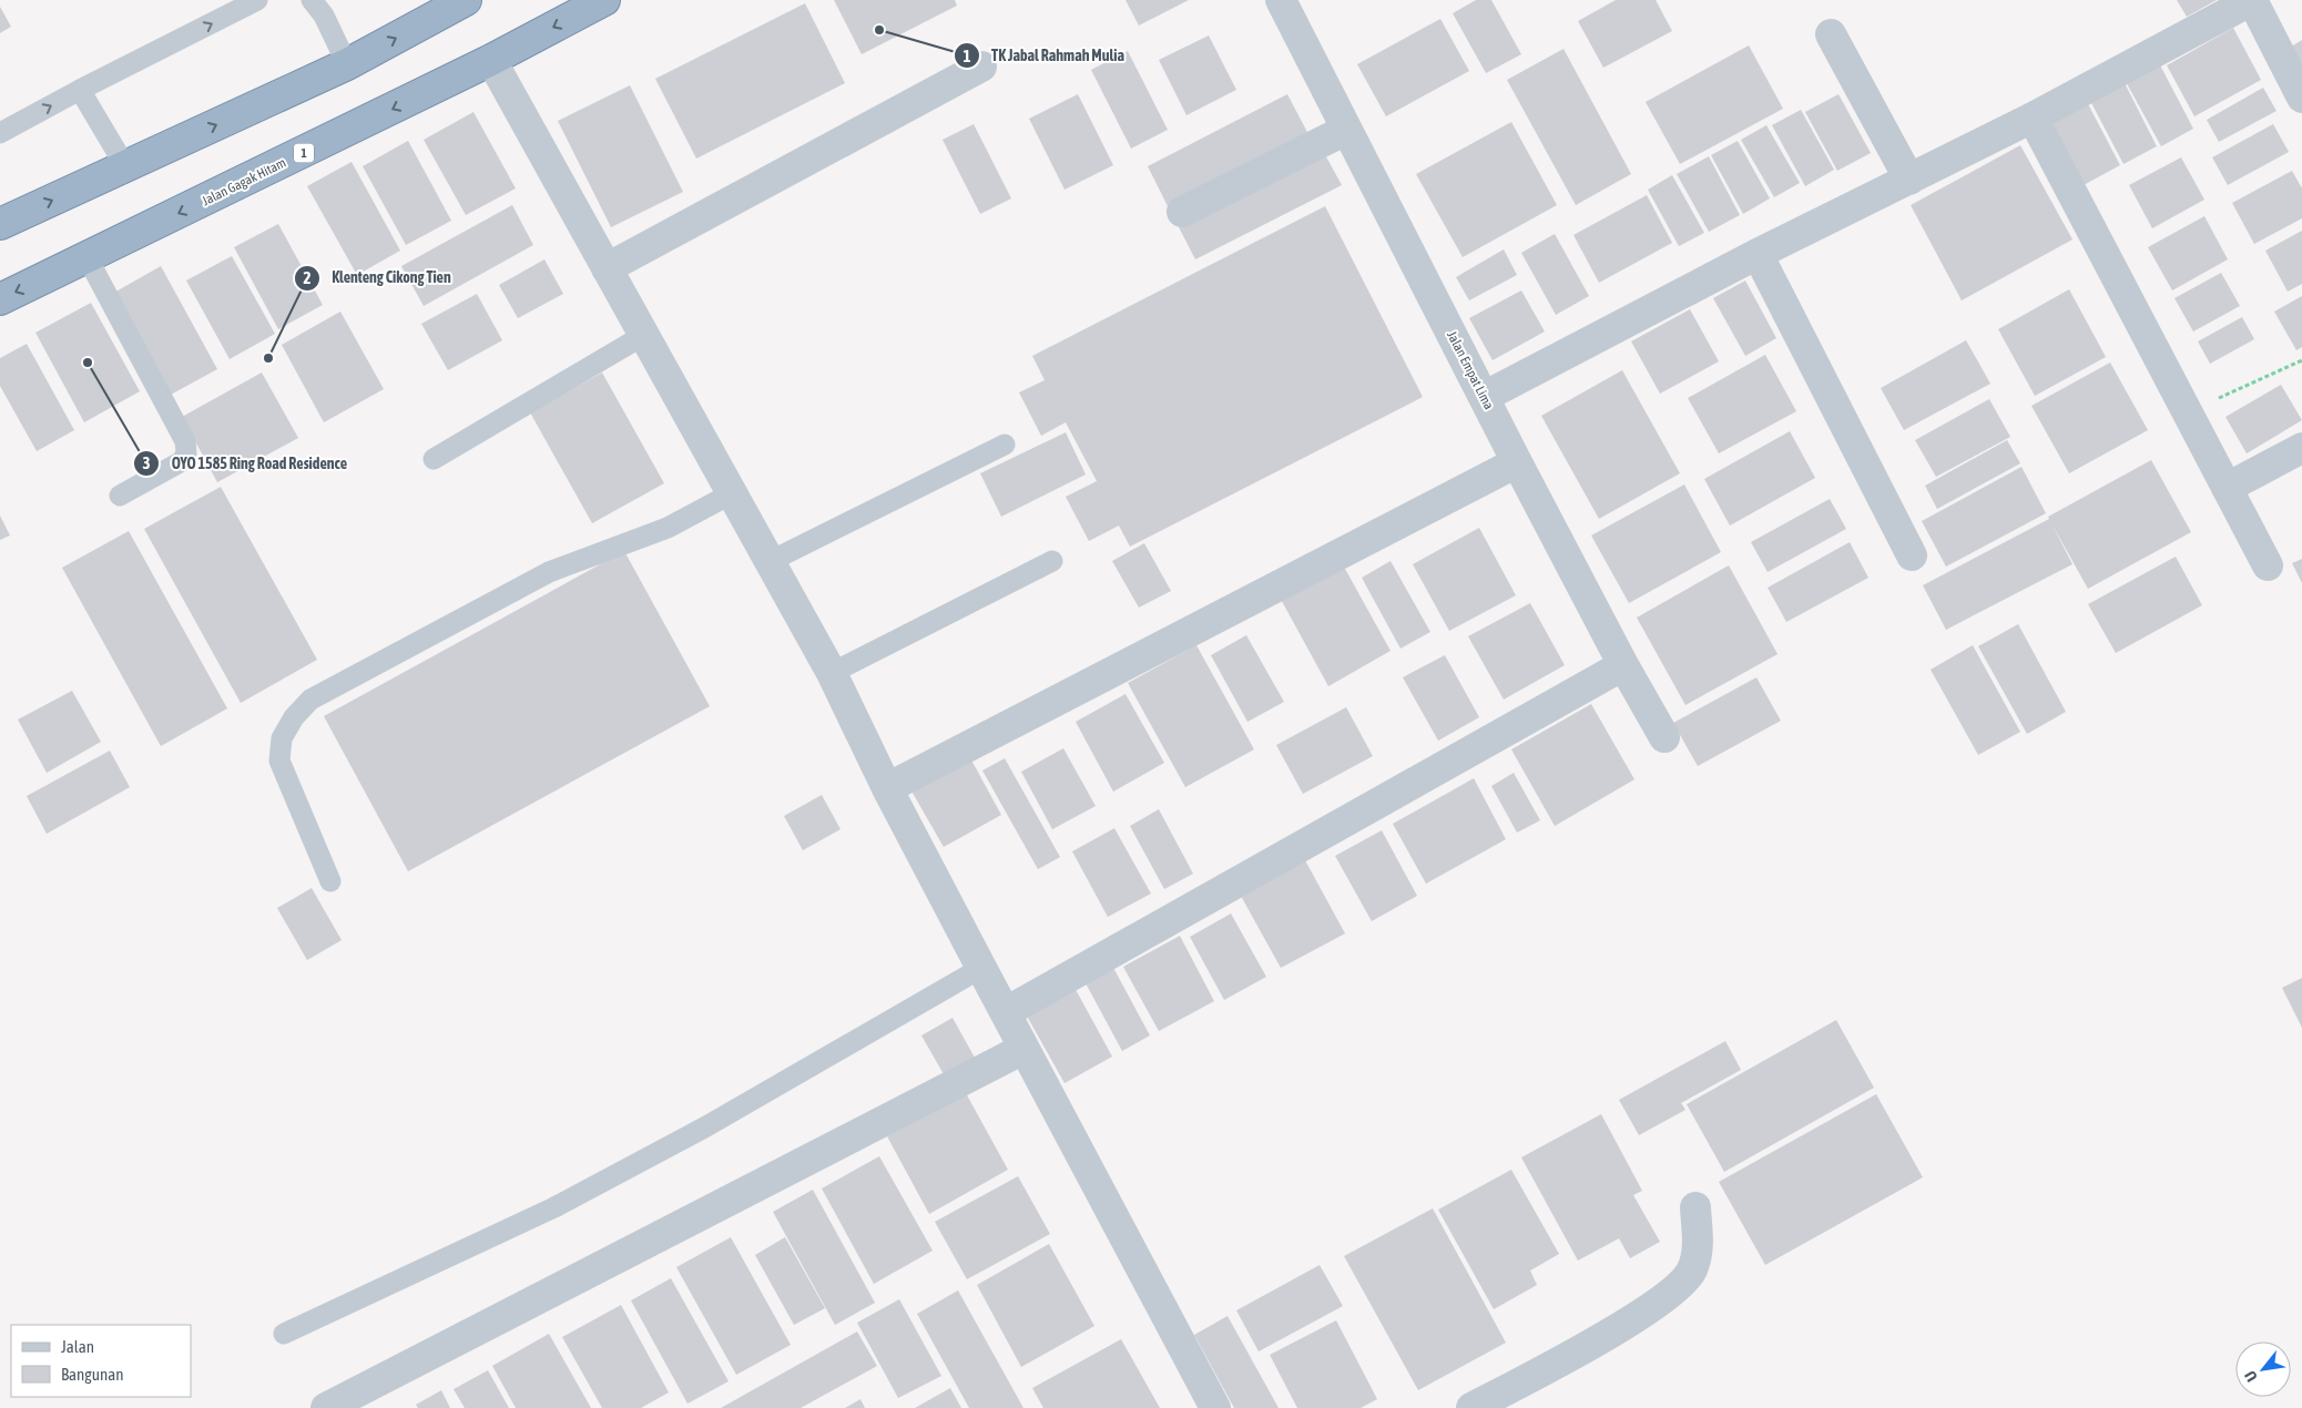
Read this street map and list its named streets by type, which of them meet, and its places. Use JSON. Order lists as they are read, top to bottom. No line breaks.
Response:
{"streets":{"highway":["1","Jalan Gagak Hitam"],"street":["Jalan Empat Lima"]},"places":["TK Jabal Rahmah Mulia","Klenteng Cikong Tien","OYO 1585 Ring Road Residence"],"legend":["Jalan","Bangunan"],"north":"bottom left"}
